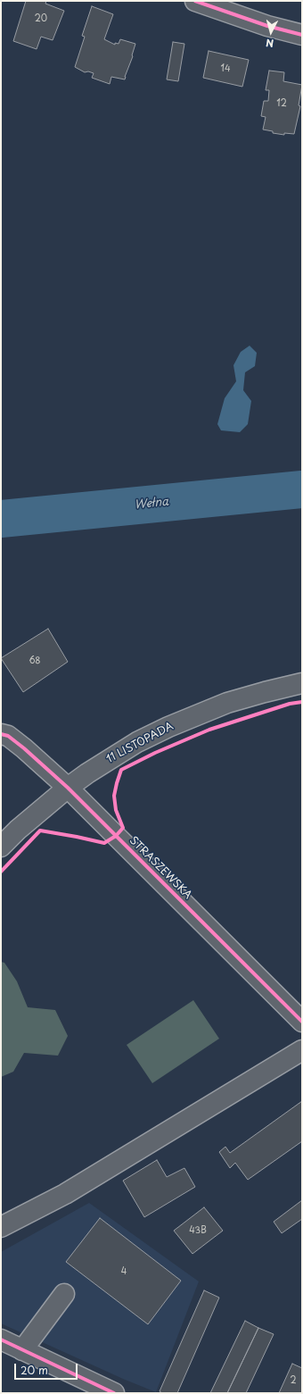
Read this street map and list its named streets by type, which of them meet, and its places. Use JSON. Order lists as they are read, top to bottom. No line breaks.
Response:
{"streets":{"street":["11 LISTOPADA","STRASZEWSKA"]},"crossings":[["11 LISTOPADA","STRASZEWSKA"]],"water":["Wełna"],"house_numbers":["20","14","12","68","43B","4","2"],"scale_bar":"20 m","north":"bottom"}
